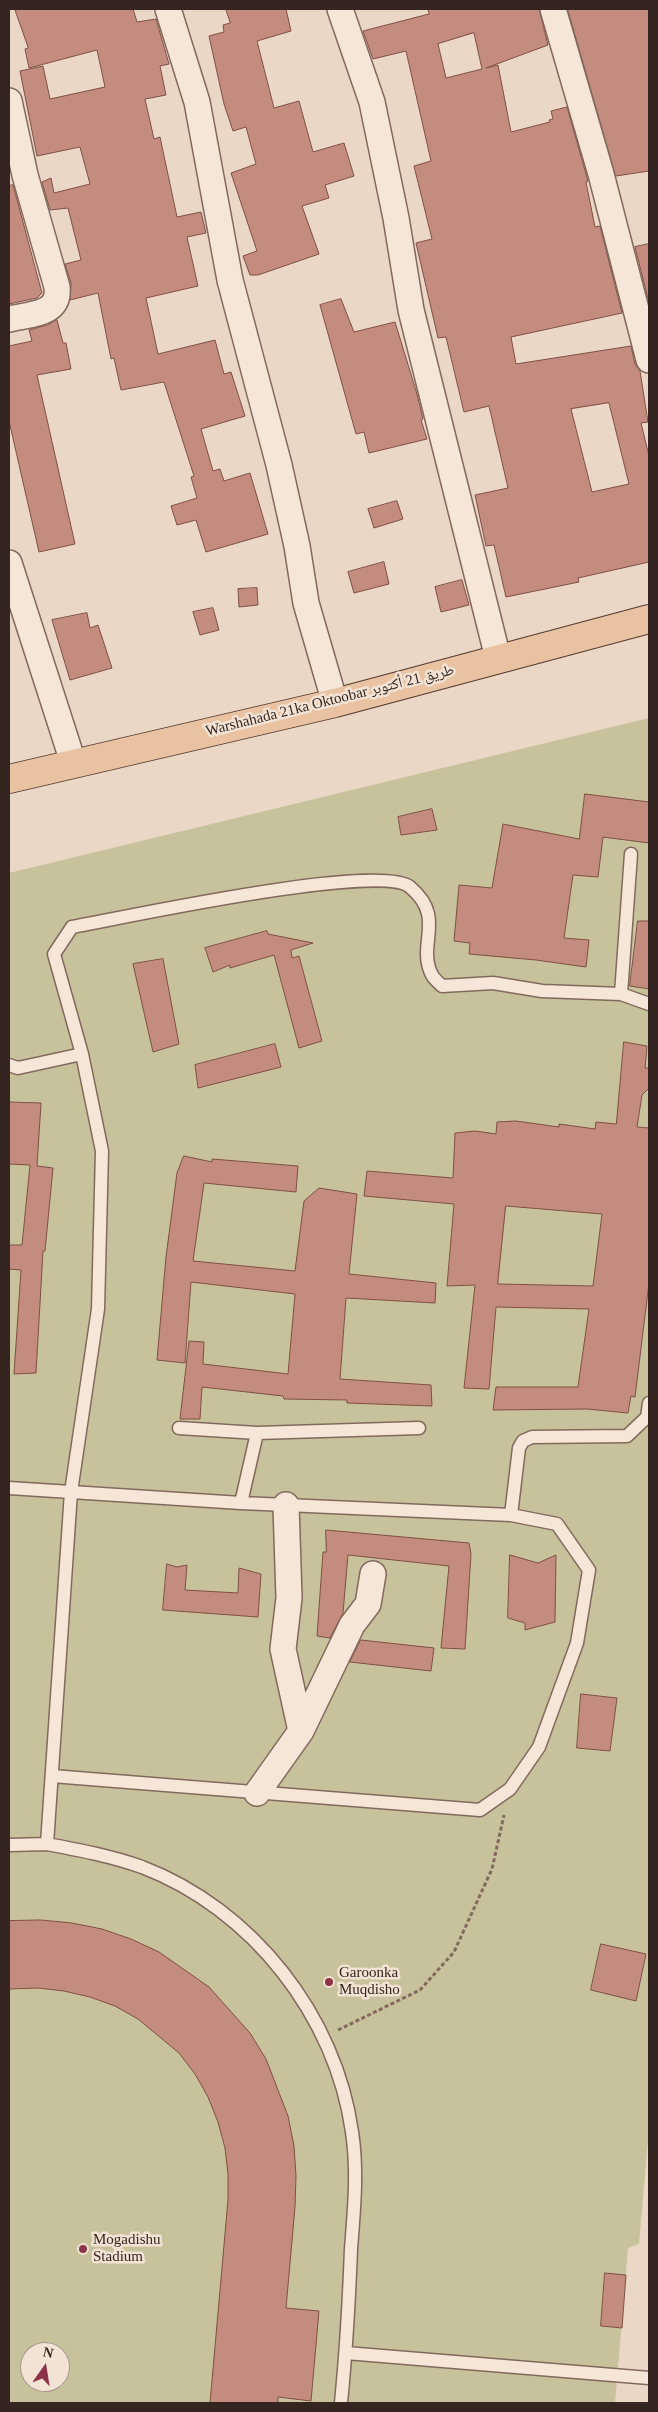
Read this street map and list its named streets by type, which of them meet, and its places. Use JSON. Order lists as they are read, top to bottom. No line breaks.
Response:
{"streets":{"main road":["Warshahada 21ka Oktoobar طريق 21 أكتوبر"]},"places":["Garoonka Muqdisho","Mogadishu Stadium"],"north":"top"}
